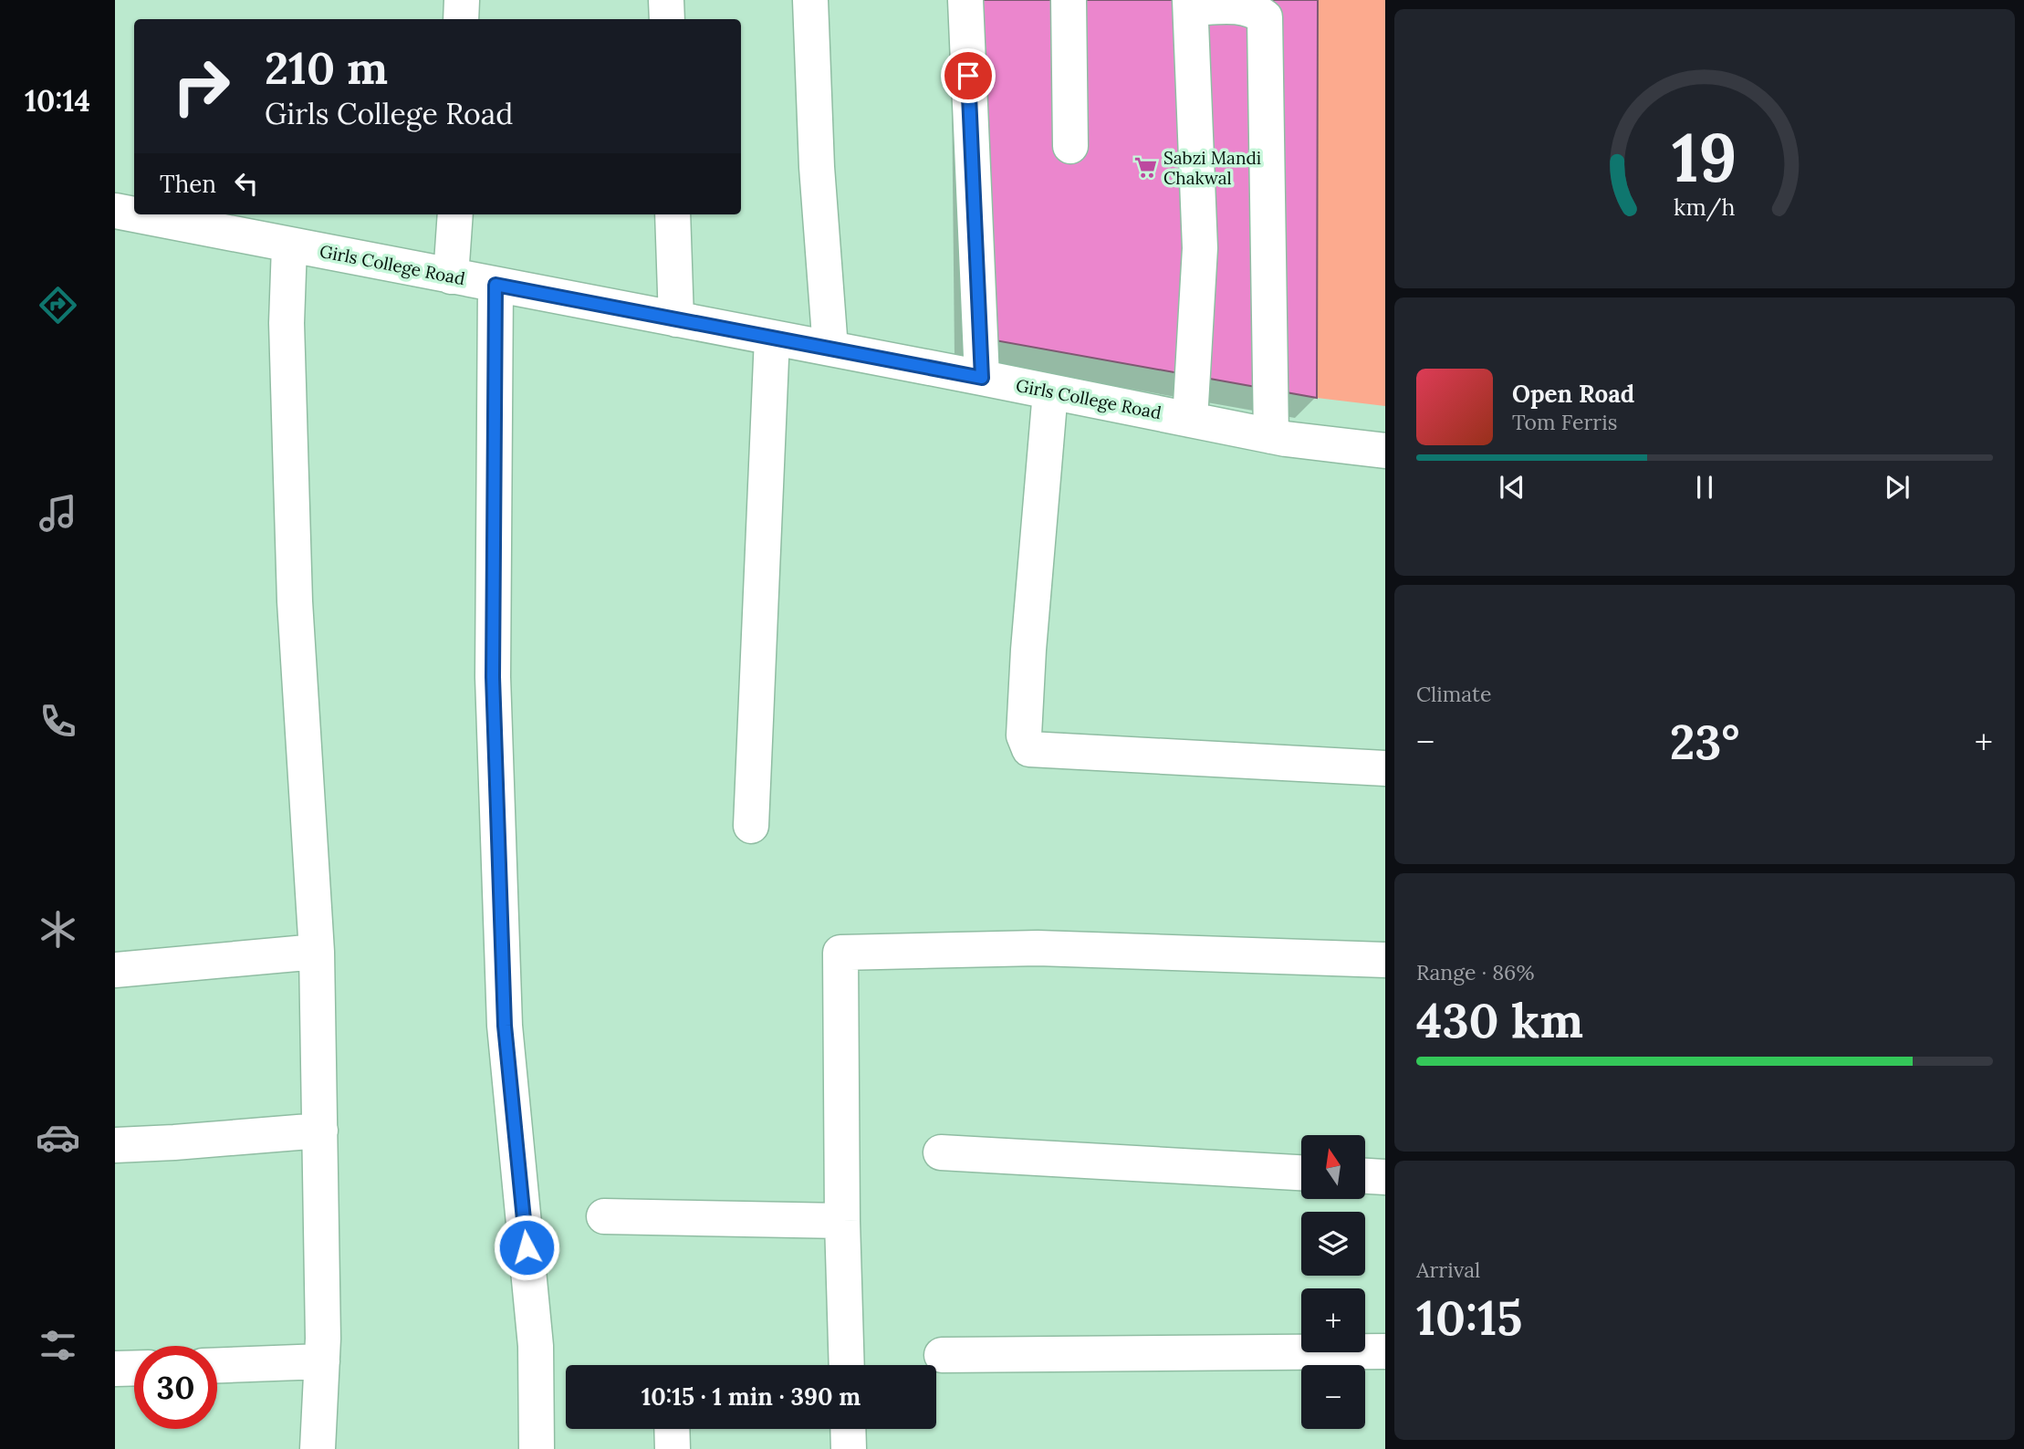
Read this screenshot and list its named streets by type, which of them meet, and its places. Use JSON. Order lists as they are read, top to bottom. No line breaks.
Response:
{"streets":{"street":["Girls College Road"]},"places":{"supermarket":["Sabzi Mandi Chakwal"]},"north":"top","page":{"tabs":"10:14","turn":["210 m","Girls College Road"],"then":"Then","song":["Open Road","Tom Ferris"],"tile":["Climate",["Range · 86%","430 km"],["Arrival","10:15"]],"heat":["−","23°","+"],"map_buttons":["+","−"],"limit":"30","trip":"10:15 · 1 min · 390 m","gauge":["19","km/h"]}}
